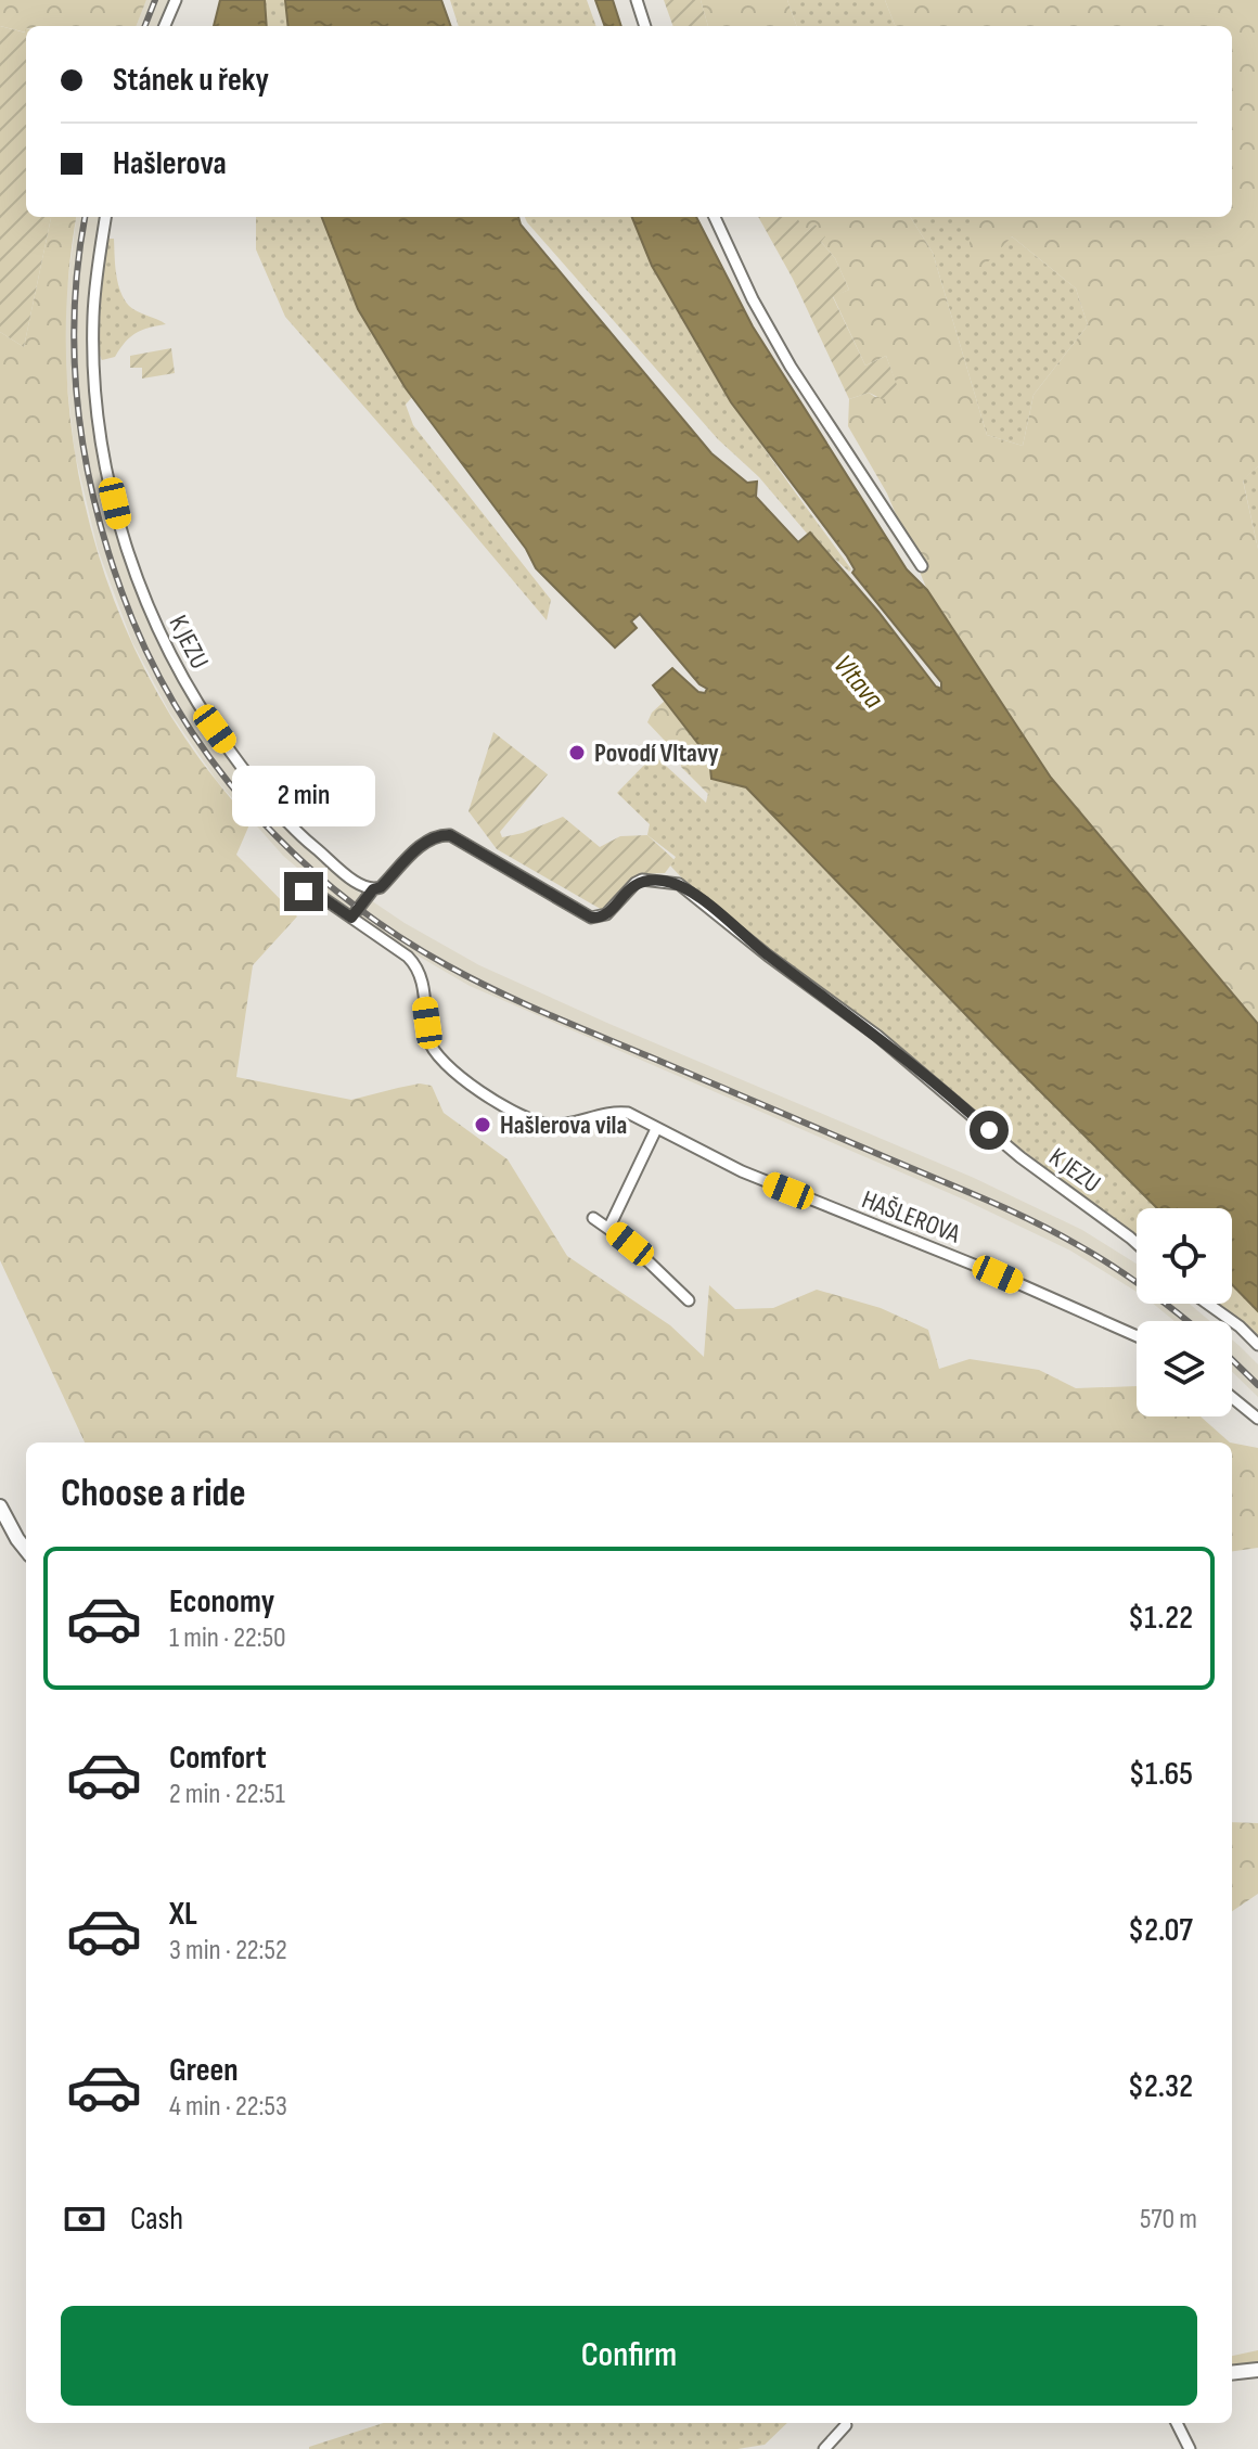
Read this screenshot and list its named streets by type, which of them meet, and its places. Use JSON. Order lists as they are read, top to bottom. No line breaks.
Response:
{"streets":{"street":["K JEZU","HAŠLEROVA"]},"water":["Vltava"],"places":["Povodí Vltavy","Hašlerova vila"],"page":{"banner":["Stánek u řeky","Hašlerova"],"bubble":"2 min","heading":"Choose a ride","list":[{"name":"Economy","note":"1 min · 22:50","value":"$1.22"},{"name":"Comfort","note":"2 min · 22:51","value":"$1.65"},{"name":"XL","note":"3 min · 22:52","value":"$2.07"},{"name":"Green","note":"4 min · 22:53","value":"$2.32"}],"pay":["Cash","570 m"],"buttons":"Confirm"}}
